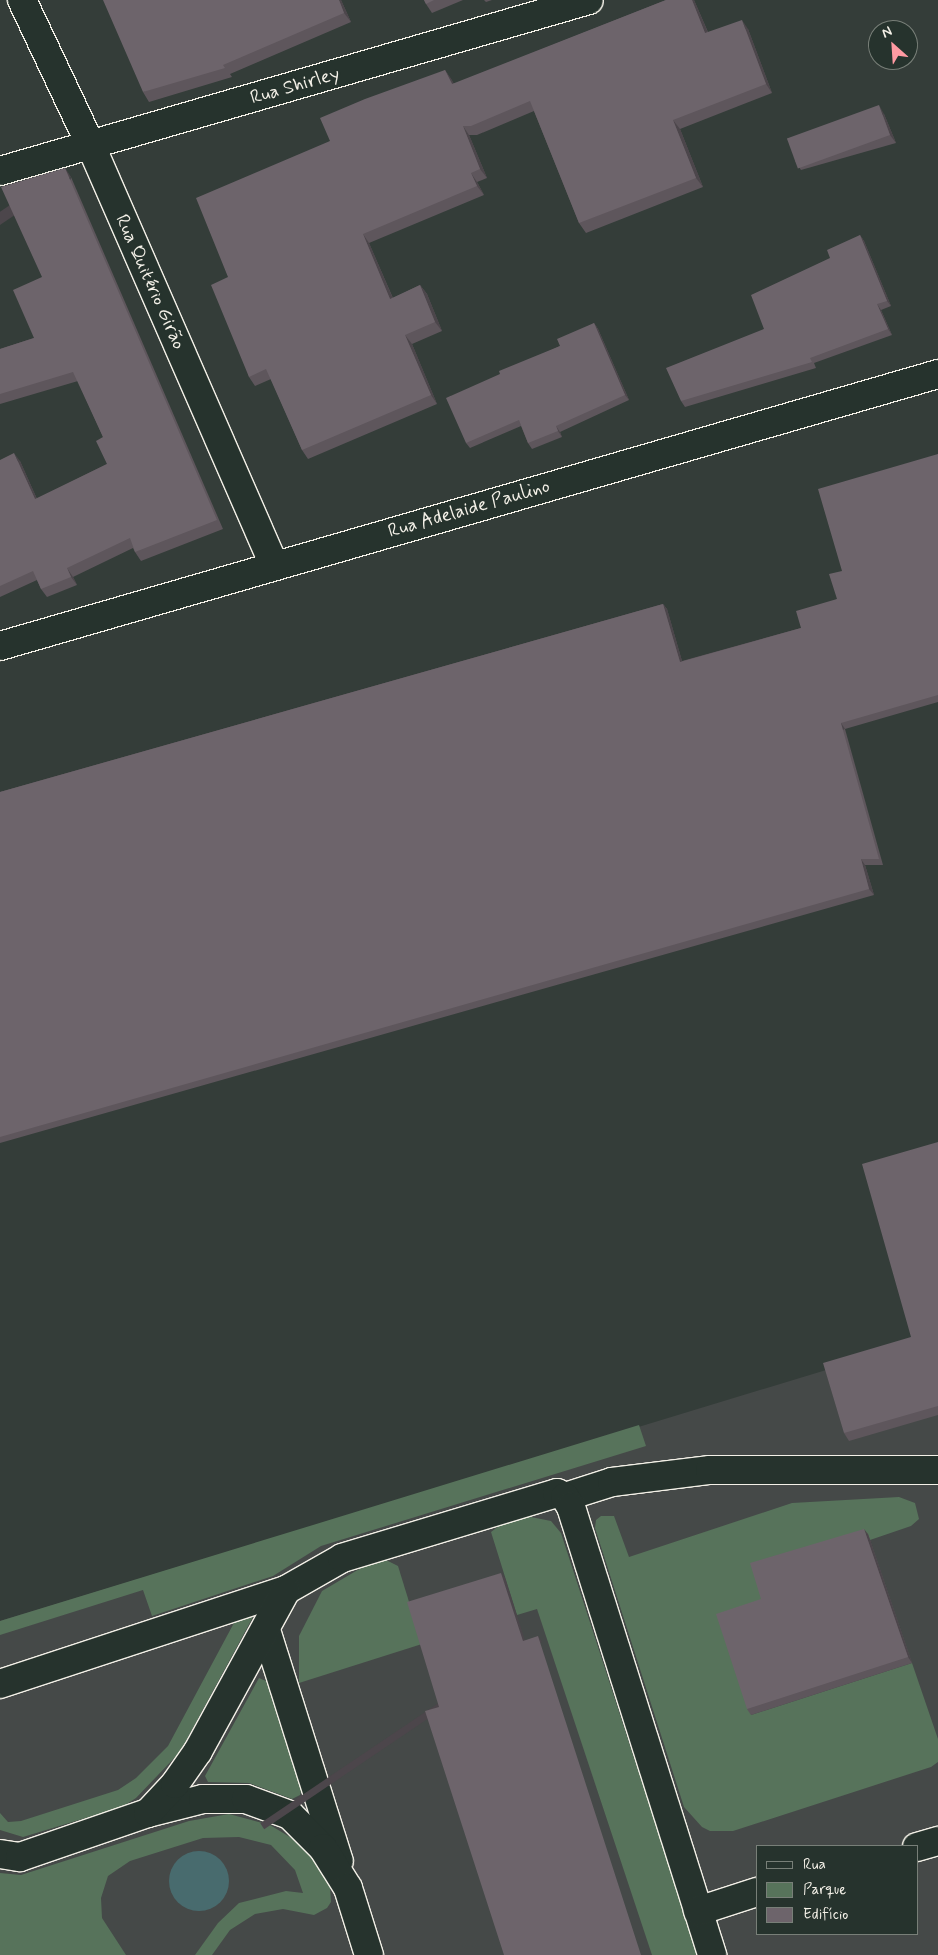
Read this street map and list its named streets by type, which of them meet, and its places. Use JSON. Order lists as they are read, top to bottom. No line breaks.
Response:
{"streets":{"street":["Rua Shirley","Rua Quitério Girão","Rua Adelaide Paulino"]},"crossings":[["Rua Shirley","Rua Quitério Girão"],["Rua Quitério Girão","Rua Adelaide Paulino"]],"legend":["Rua","Parque","Edifício"],"north":"top left"}
